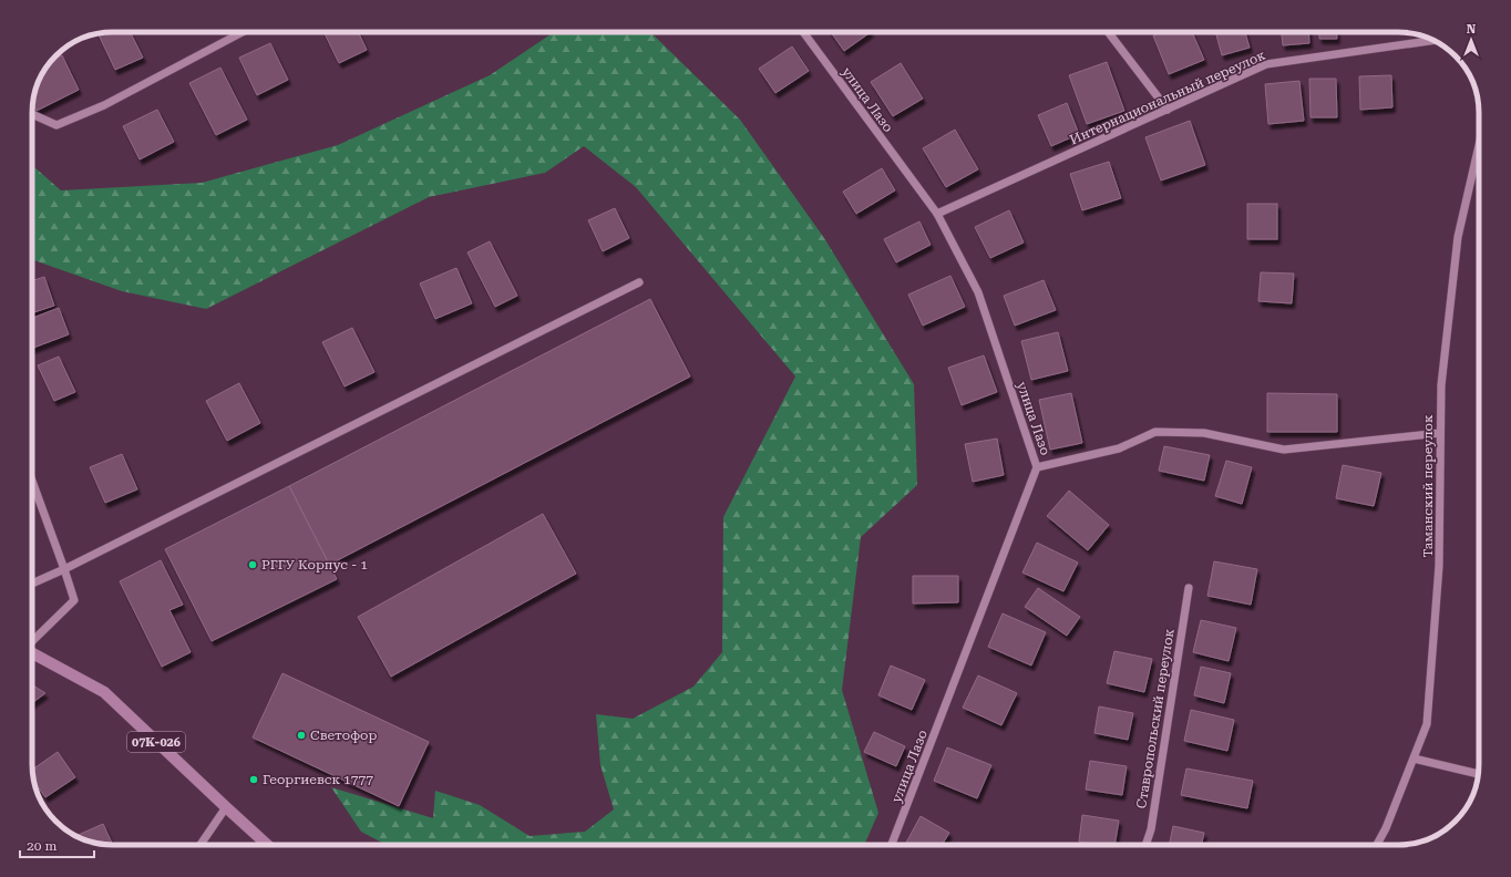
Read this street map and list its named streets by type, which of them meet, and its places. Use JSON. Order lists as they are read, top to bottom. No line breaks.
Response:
{"streets":{"main road":["07К-026"],"street":["Интернациональный переулок","улица Лазо","Таманский переулок","Ставропольский переулок"]},"crossings":[["Интернациональный переулок","улица Лазо"]],"places":["РГГУ Корпус - 1","Светофор","Георгиевск 1777"],"scale_bar":"20 m","north":"top"}
